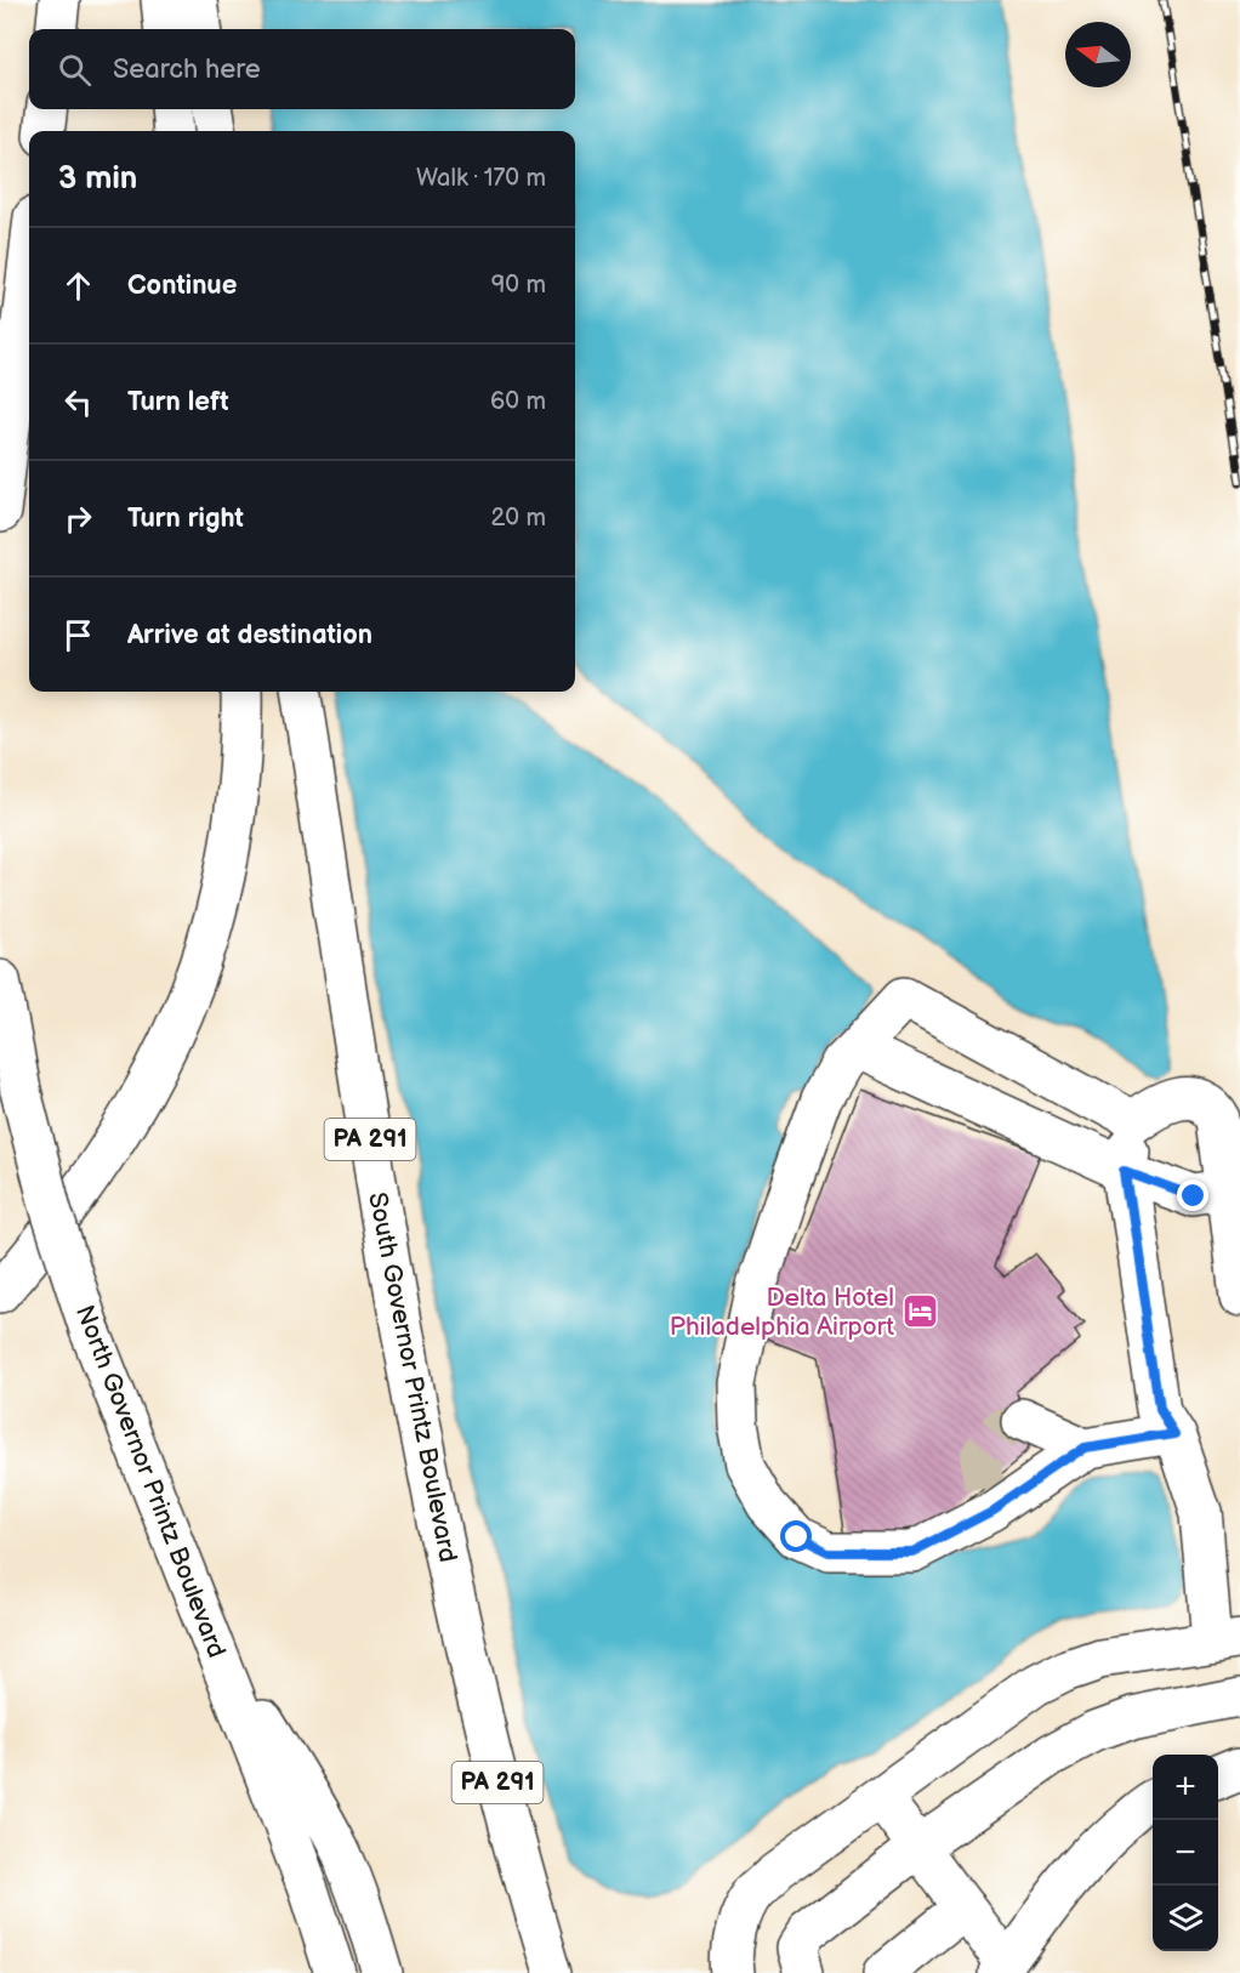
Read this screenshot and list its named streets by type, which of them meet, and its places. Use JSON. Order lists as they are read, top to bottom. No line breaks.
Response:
{"streets":{"main road":["PA 291","South Governor Printz Boulevard","North Governor Printz Boulevard"]},"places":{"hotel":["Delta Hotel Philadelphia Airport"]},"north":"left","page":{"search":"Search here","heading":["3 min","Walk · 170 m"],"list":[["Continue","90 m"],["Turn left","60 m"],["Turn right","20 m"],"Arrive at destination"],"map_buttons":["+","−"]}}
